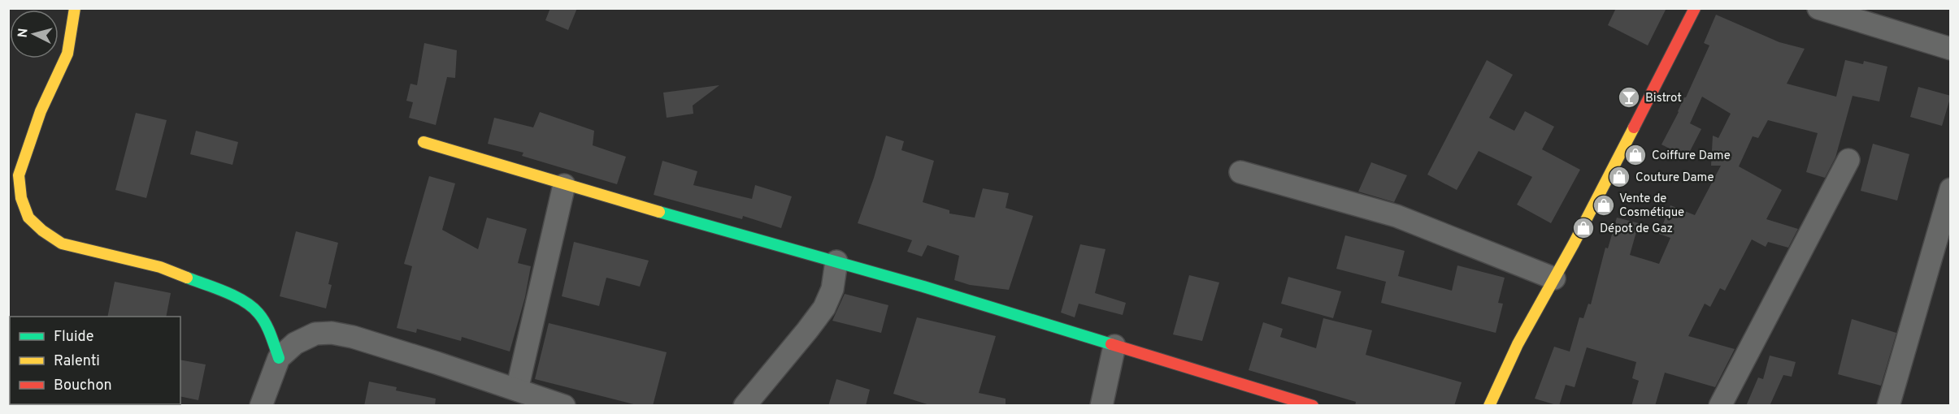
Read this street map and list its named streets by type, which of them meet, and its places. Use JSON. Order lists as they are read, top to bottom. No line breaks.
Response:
{"places":{"bar":["Bistrot"],"shop":["Coiffure Dame","Couture Dame","Vente de Cosmétique","Dépot de Gaz"]},"legend":["Fluide","Ralenti","Bouchon"],"north":"left"}
